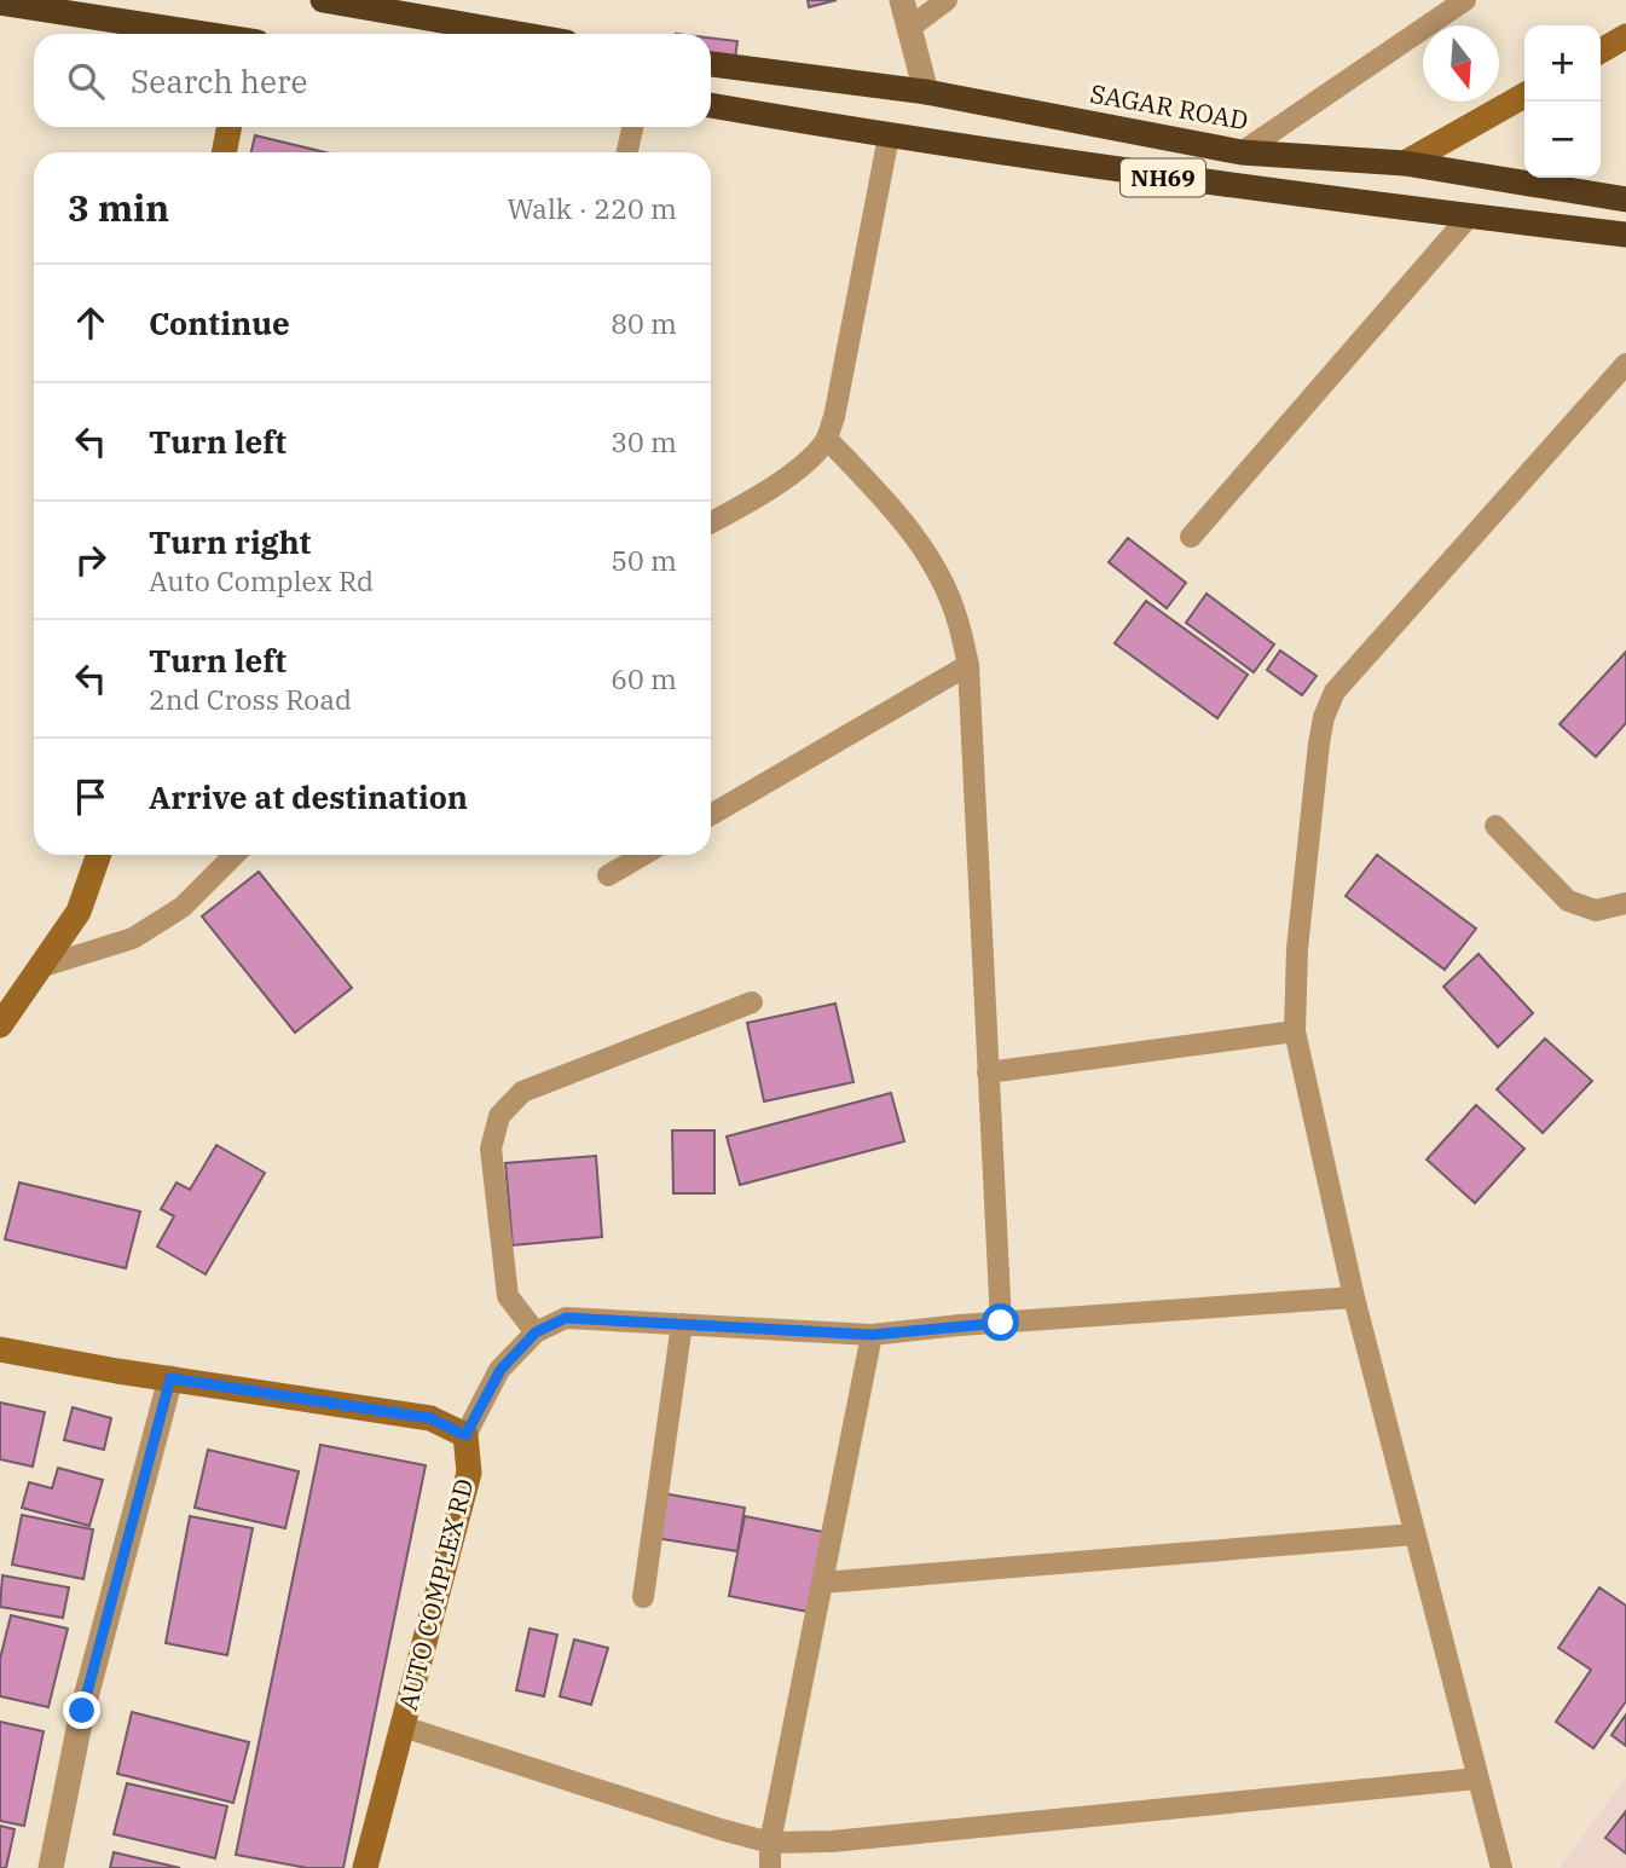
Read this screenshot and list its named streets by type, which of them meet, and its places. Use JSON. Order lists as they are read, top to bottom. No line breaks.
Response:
{"streets":{"highway":["SAGAR ROAD","NH69"],"street":["AUTO COMPLEX RD"]},"north":"bottom","page":{"map_buttons":["+","−"],"search":"Search here","heading":["3 min","Walk · 220 m"],"list":[["Continue","80 m"],["Turn left","30 m"],["Turn right","Auto Complex Rd","50 m"],["Turn left","2nd Cross Road","60 m"],"Arrive at destination"]}}
